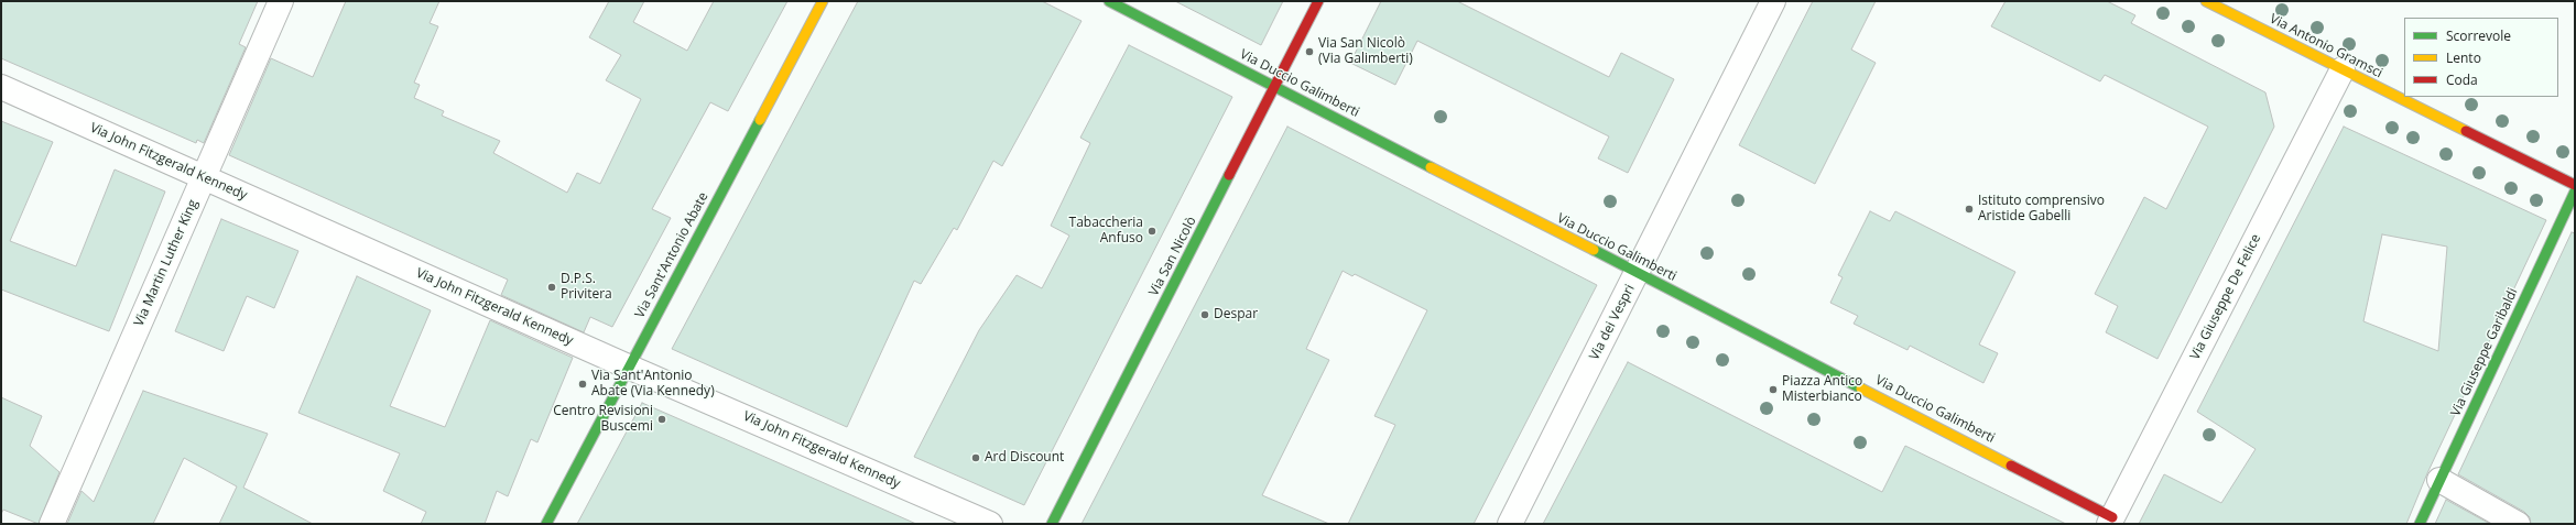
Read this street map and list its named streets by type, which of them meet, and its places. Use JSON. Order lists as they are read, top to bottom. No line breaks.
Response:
{"streets":{"street":["Via Antonio Gramsci","Via Duccio Galimberti","Via John Fitzgerald Kennedy","Via Sant'Antonio Abate","Via San Nicolò","Via Martin Luther King","Via Giuseppe De Felice","Via dei Vespri","Via Giuseppe Garibaldi"]},"crossings":[["Via Antonio Gramsci","Via Giuseppe De Felice"],["Via Duccio Galimberti","Via San Nicolò"],["Via Duccio Galimberti","Via Giuseppe De Felice"],["Via Duccio Galimberti","Via dei Vespri"],["Via John Fitzgerald Kennedy","Via Sant'Antonio Abate"],["Via John Fitzgerald Kennedy","Via Martin Luther King"]],"places":["Via San Nicolò (Via Galimberti)","Istituto comprensivo Aristide Gabelli","Tabaccheria Anfuso","D.P.S. Privitera","Despar","Via Sant'Antonio Abate (Via Kennedy)","Piazza Antico Misterbianco","Centro Revisioni Buscemi","Ard Discount"],"legend":["Scorrevole","Lento","Coda"]}
